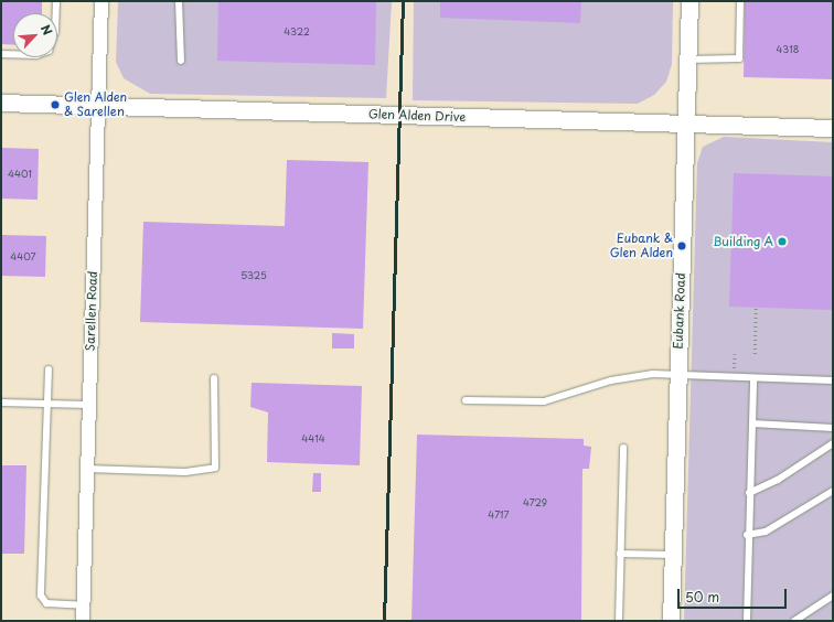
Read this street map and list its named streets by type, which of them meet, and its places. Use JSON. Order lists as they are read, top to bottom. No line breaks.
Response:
{"streets":{"street":["Glen Alden Drive","Sarellen Road","Eubank Road"]},"crossings":[["Glen Alden Drive","Sarellen Road"],["Glen Alden Drive","Eubank Road"]],"places":["Glen Alden & Sarellen","Building A","Eubank & Glen Alden"],"house_numbers":["4322","4318","4401","4407","5325","4414","4729","4717"],"scale_bar":"50 m","north":"top right"}
